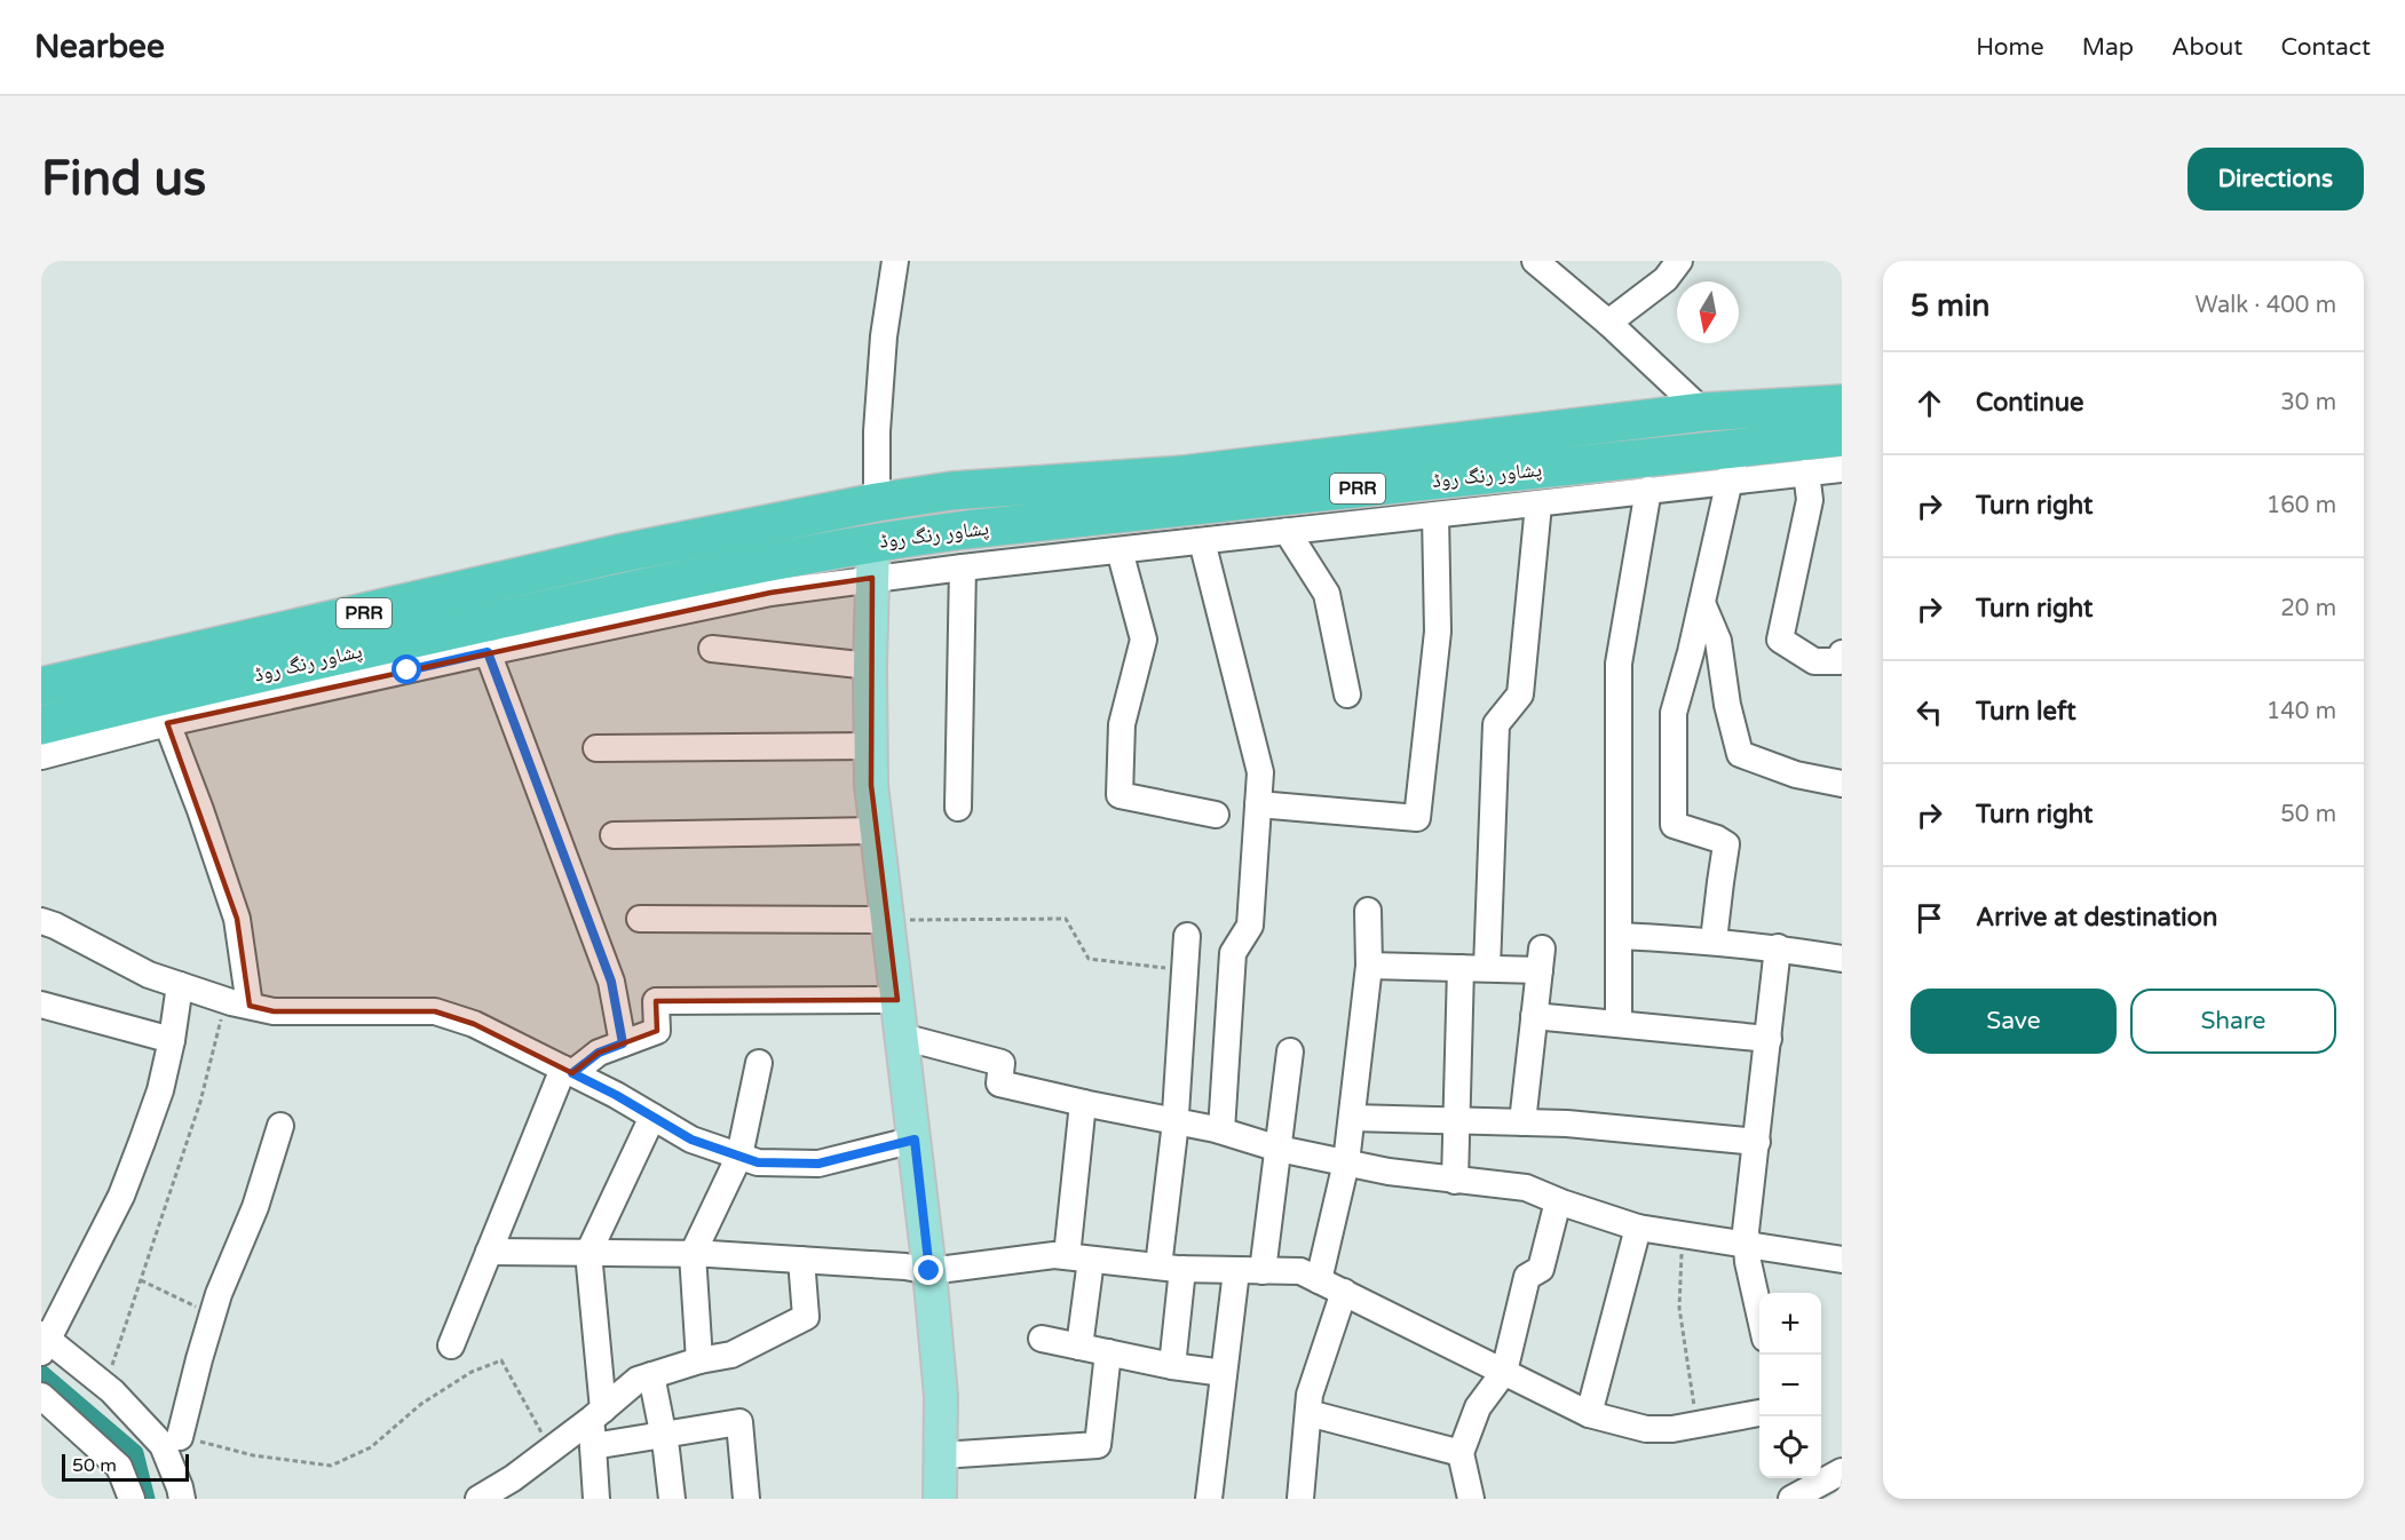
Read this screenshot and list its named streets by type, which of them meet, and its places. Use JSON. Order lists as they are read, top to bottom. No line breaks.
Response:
{"streets":{"highway":["پشاور رنگ روڈ","PRR"]},"scale_bar":"50 m","north":"bottom","page":{"header":"Nearbee","nav":["Home","Map","About","Contact"],"buttons":["Directions",["Save","Share"]],"title":"Find us","heading":["5 min","Walk · 400 m"],"list":[["Continue","30 m"],["Turn right","160 m"],["Turn right","20 m"],["Turn left","140 m"],["Turn right","50 m"],"Arrive at destination"],"map_buttons":["+","−"],"scale":"50 m"}}
